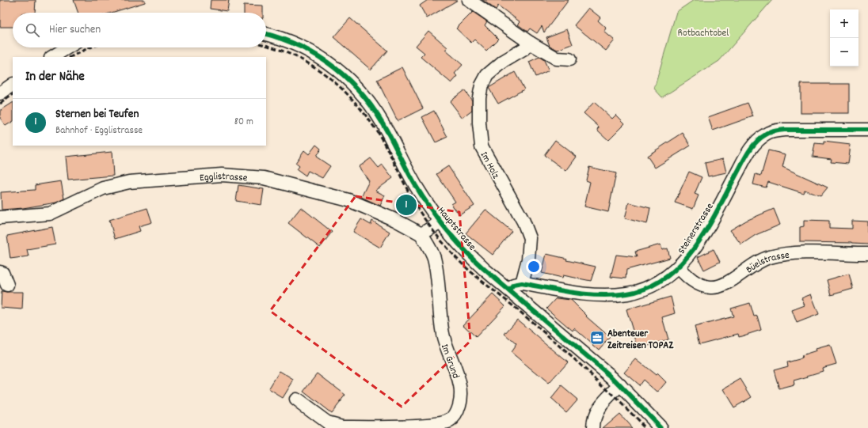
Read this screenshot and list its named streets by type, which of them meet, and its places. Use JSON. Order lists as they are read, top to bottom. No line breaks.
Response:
{"streets":{"street":["Im Holz","Egglistrasse","Hauptstrasse","Steinerstrasse","Büelstrasse","Im Grund"]},"crossings":[["Im Holz","Steinerstrasse"],["Egglistrasse","Im Grund"],["Steinerstrasse","Büelstrasse"]],"parks":["Rotbachtobel"],"places":{"office":["Abenteuer Zeitreisen TOPAZ"]},"page":{"map_buttons":["+","−"],"search":"Hier suchen","heading":"In der Nähe","list":[{"mark":"1","name":"Sternen bei Teufen","note":"Bahnhof · Egglistrasse","value":"80 m"}],"pins":"1"}}
